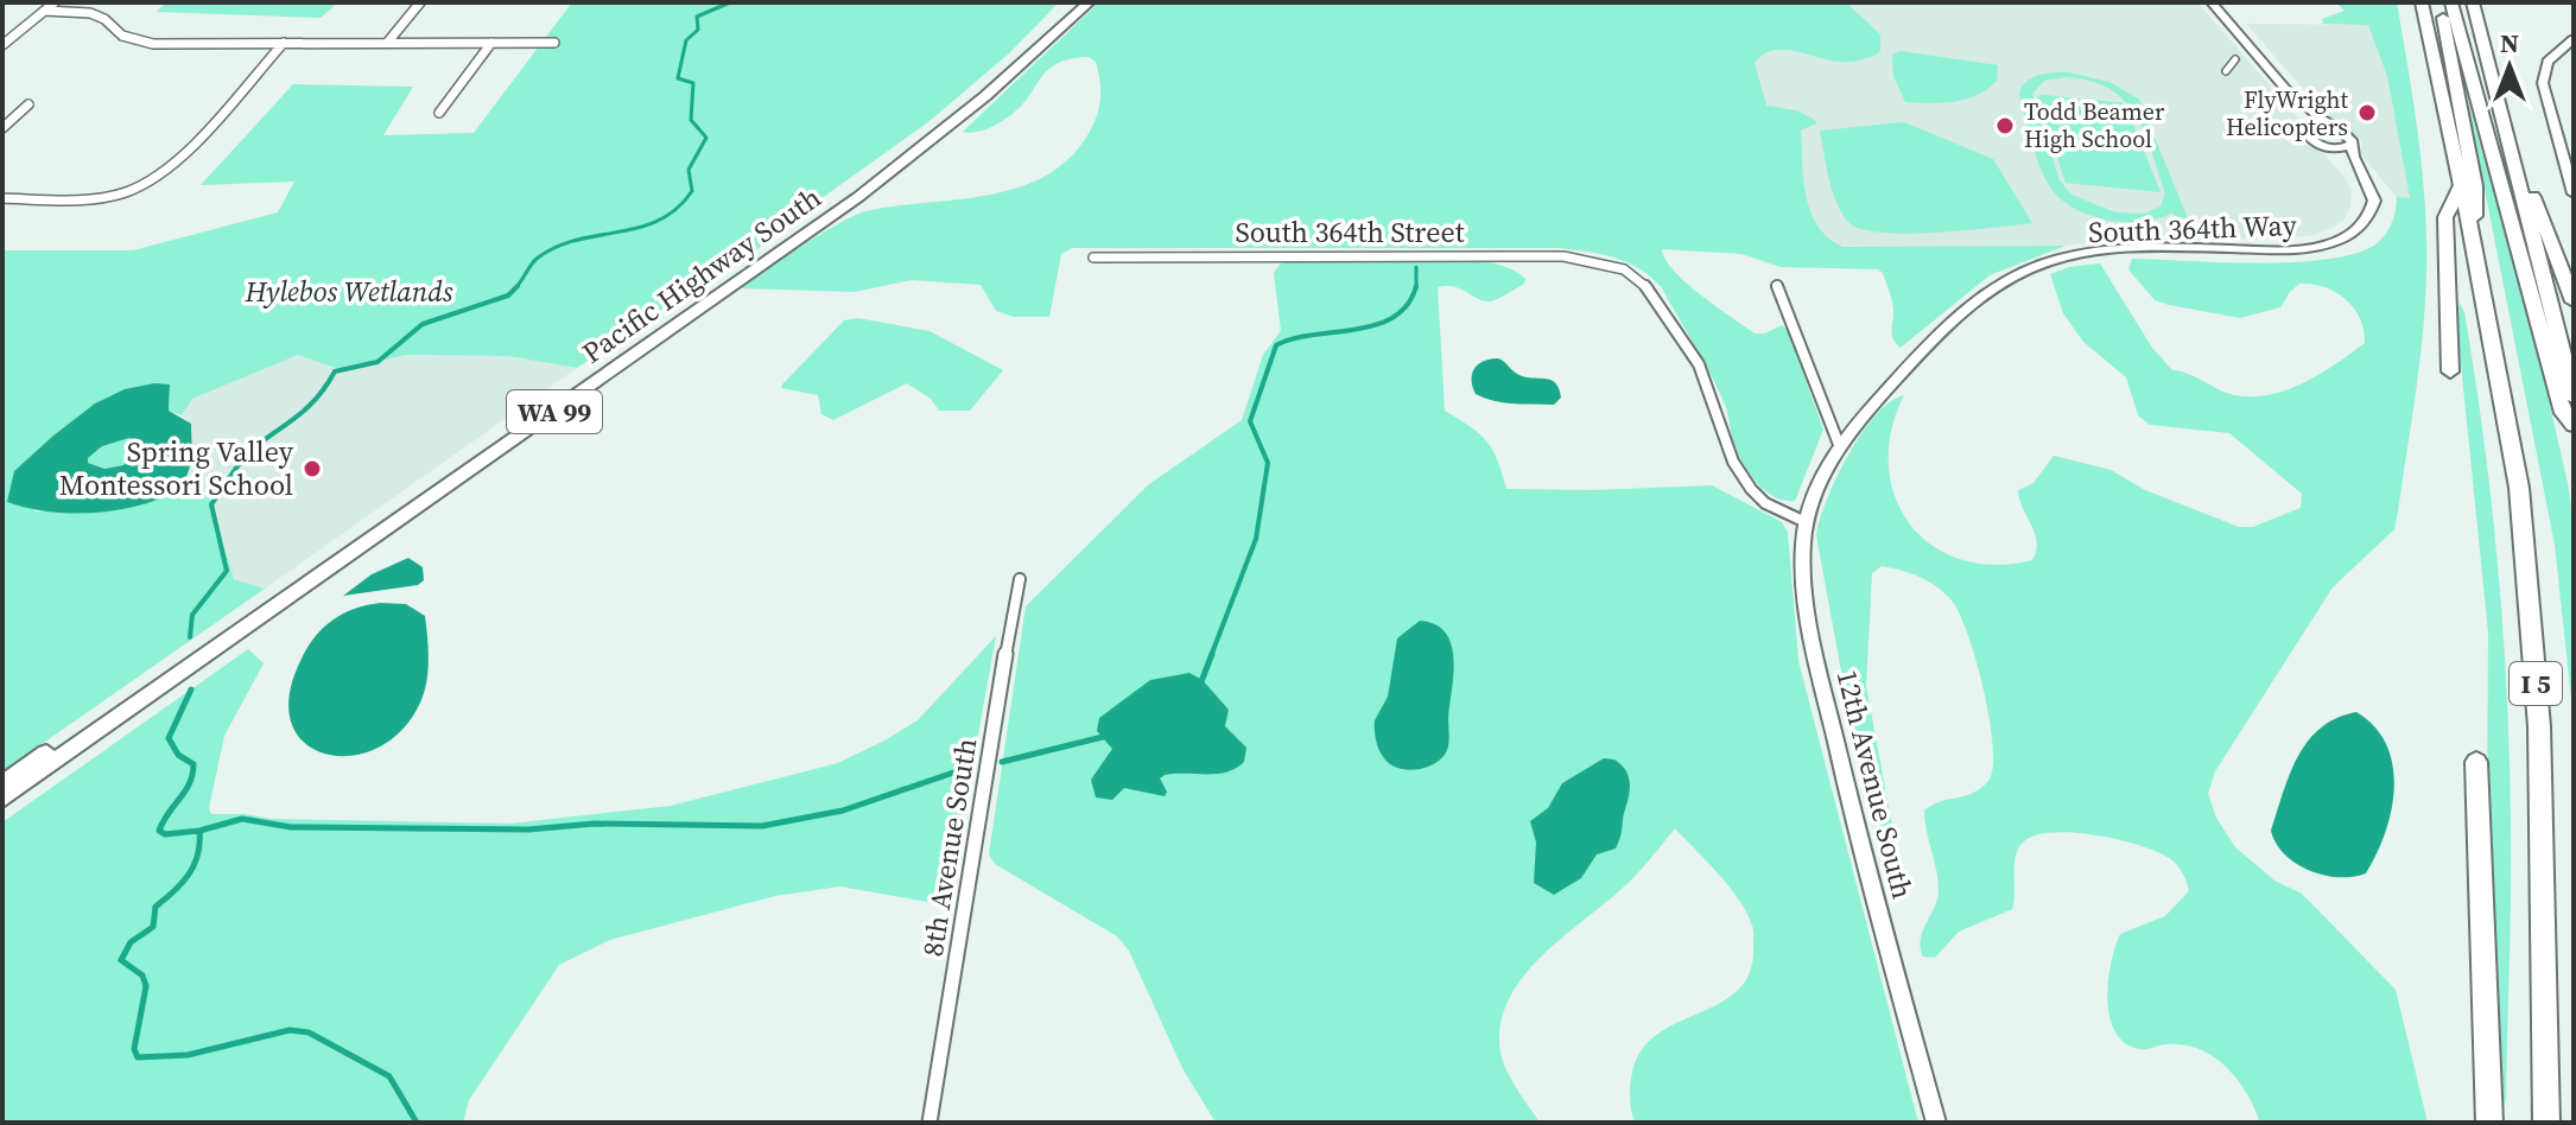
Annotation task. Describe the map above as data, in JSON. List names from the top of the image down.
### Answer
{
  "streets": {
    "highway": ["I 5"],
    "main road": ["Pacific Highway South", "WA 99"],
    "street": [
      "South 364th Way",
      "South 364th Street",
      "12th Avenue South",
      "8th Avenue South"
    ]
  },
  "crossings": [
    ["South 364th Way", "12th Avenue South"],
    ["South 364th Street", "12th Avenue South"]
  ],
  "parks": ["Hylebos Wetlands"],
  "places": ["FlyWright Helicopters", "Todd Beamer High School", "Spring Valley Montessori School"],
  "north": "top"
}
